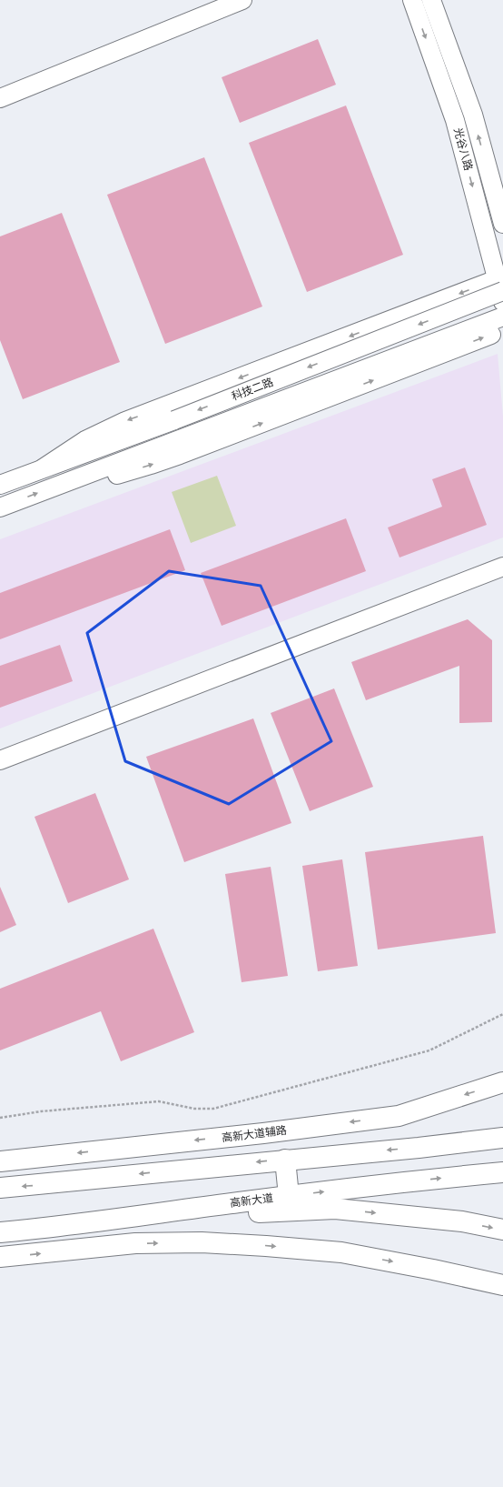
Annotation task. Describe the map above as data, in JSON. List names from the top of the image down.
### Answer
{
  "streets": {
    "main road": ["高新大道辅路", "高新大道"],
    "street": ["光谷八路", "科技二路"]
  },
  "crossings": [
    ["光谷八路", "科技二路"]
  ]
}
